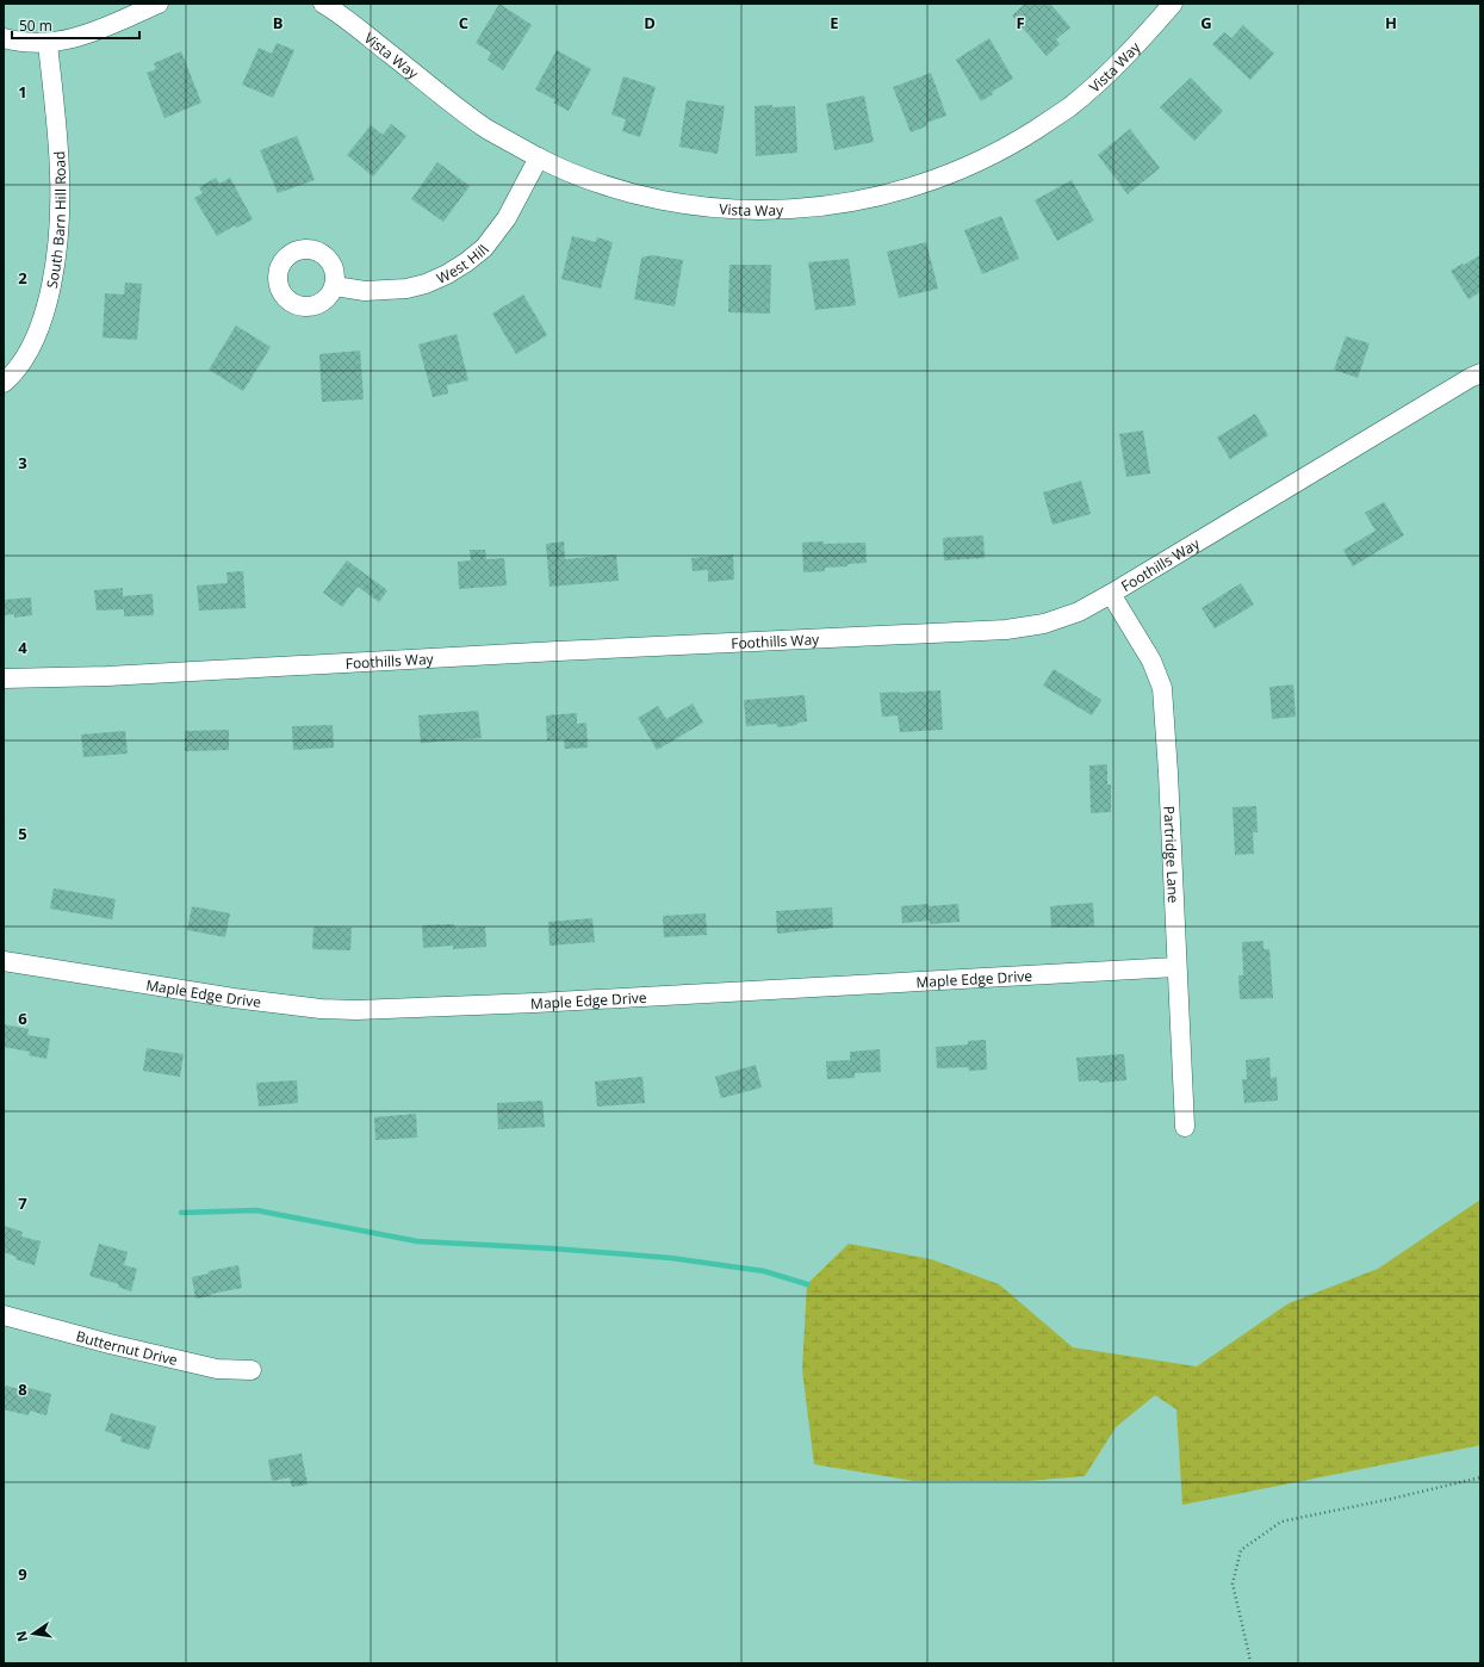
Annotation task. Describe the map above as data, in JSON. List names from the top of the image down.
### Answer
{
  "streets": {
    "street": [
      "Vista Way",
      "South Barn Hill Road",
      "West Hill",
      "Foothills Way",
      "Partridge Lane",
      "Maple Edge Drive",
      "Butternut Drive"
    ]
  },
  "crossings": [
    ["Vista Way", "West Hill"],
    ["Foothills Way", "Partridge Lane"],
    ["Partridge Lane", "Maple Edge Drive"]
  ],
  "scale_bar": "50 m",
  "north": "left",
  "grid": {
    "columns": [
      "B",
      "C",
      "D",
      "E",
      "F",
      "G",
      "H"
    ],
    "rows": [
      "1",
      "2",
      "3",
      "4",
      "5",
      "6",
      "7",
      "8",
      "9"
    ]
  }
}
